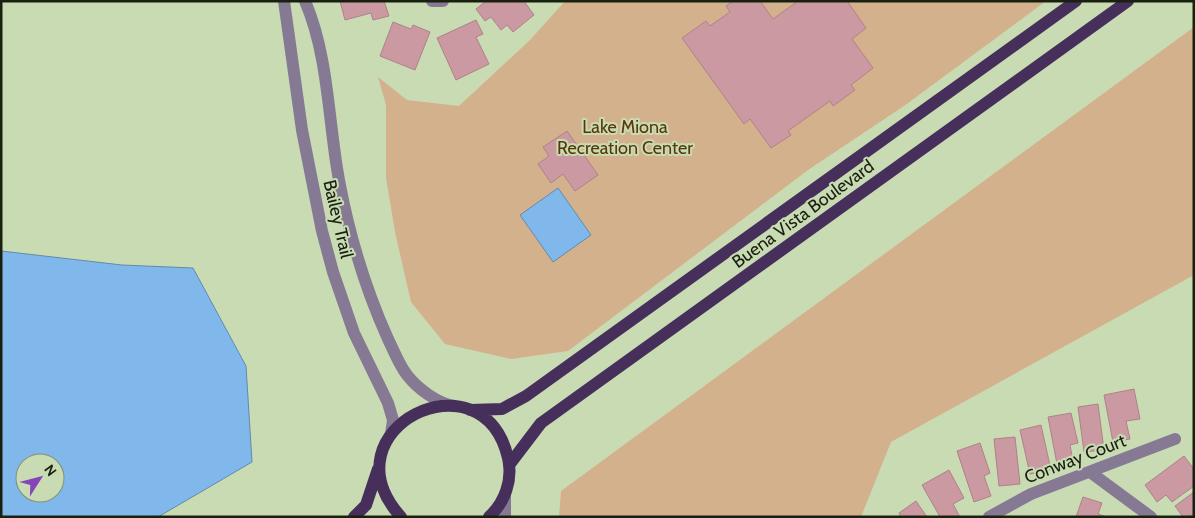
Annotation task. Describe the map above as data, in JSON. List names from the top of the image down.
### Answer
{
  "streets": {
    "main road": ["Buena Vista Boulevard"],
    "street": ["Bailey Trail", "Conway Court"]
  },
  "crossings": [
    ["Buena Vista Boulevard", "Bailey Trail"]
  ],
  "parks": ["Lake Miona Recreation Center"],
  "north": "top right"
}
